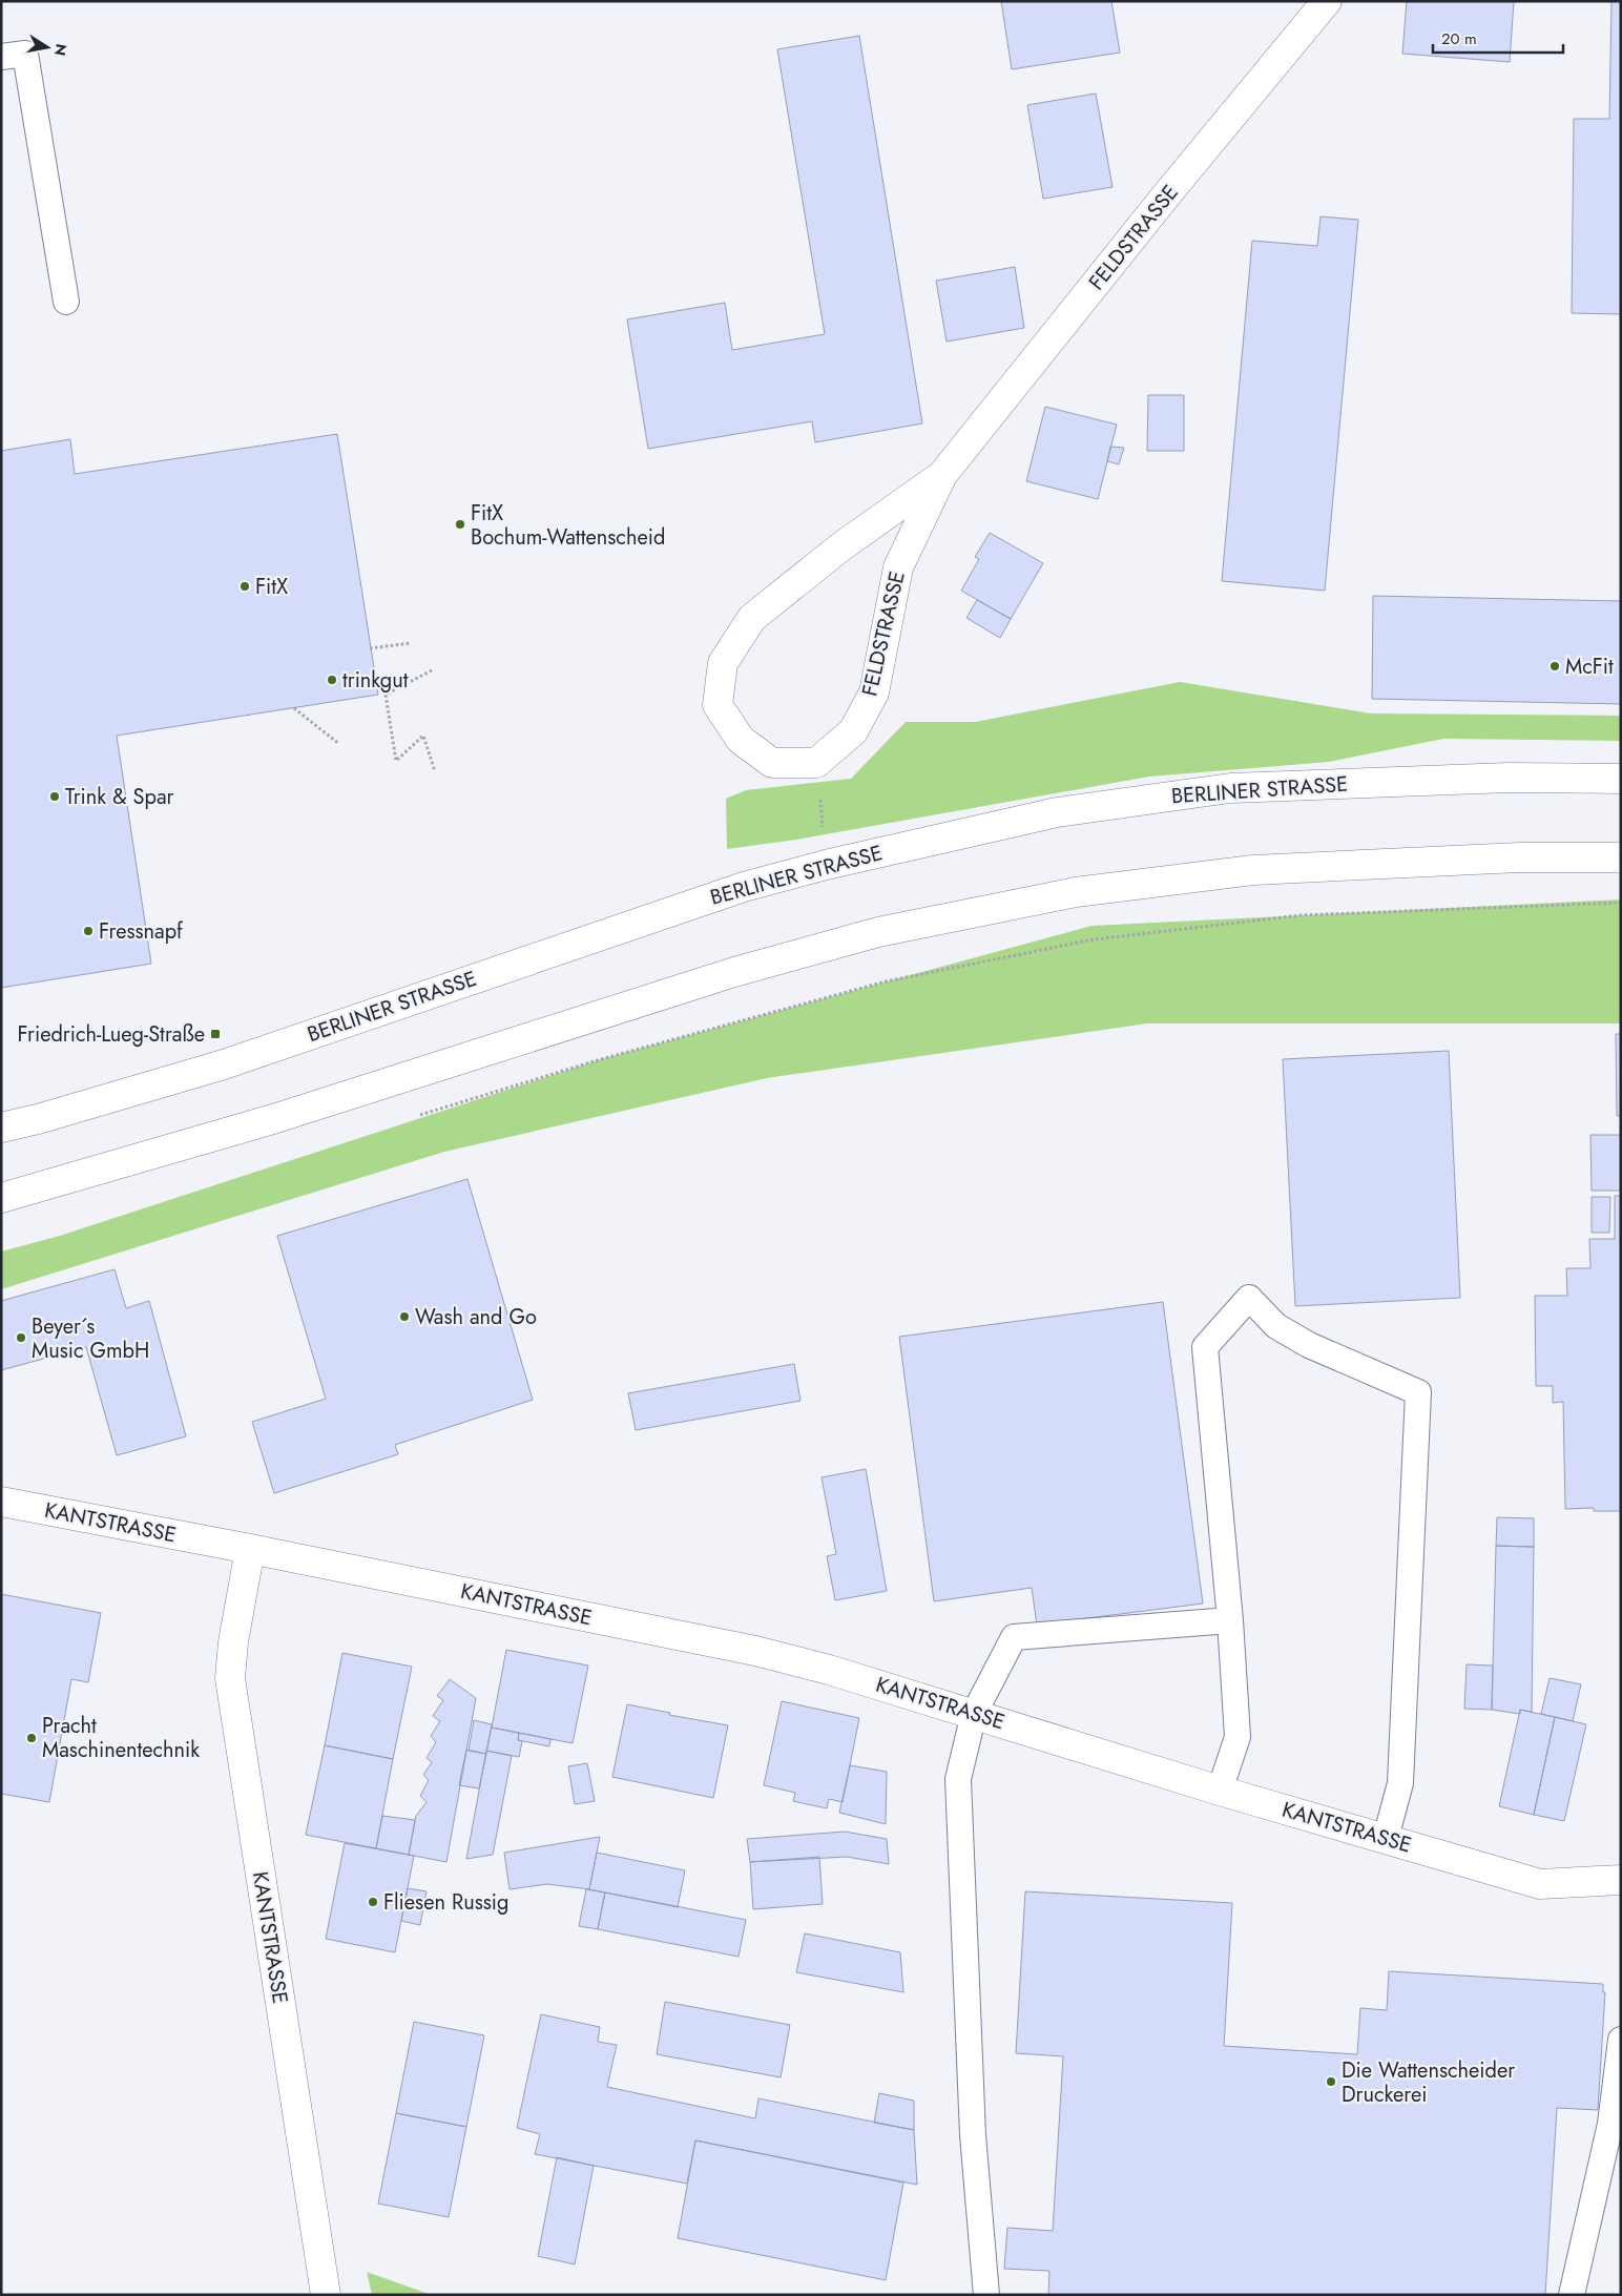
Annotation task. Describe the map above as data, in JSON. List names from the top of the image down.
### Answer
{
  "streets": {
    "street": ["FELDSTRASSE", "BERLINER STRASSE", "KANTSTRASSE"]
  },
  "places": {
    "other": [
      "FitX Bochum-Wattenscheid",
      "FitX",
      "McFit",
      "trinkgut",
      "Trink & Spar",
      "Fressnapf",
      "Wash and Go",
      "Beyer´s Music GmbH",
      "Pracht Maschinentechnik",
      "Fliesen Russig",
      "Die Wattenscheider Druckerei"
    ],
    "transit": ["Friedrich-Lueg-Straße"]
  },
  "scale_bar": "20 m",
  "north": "right"
}
